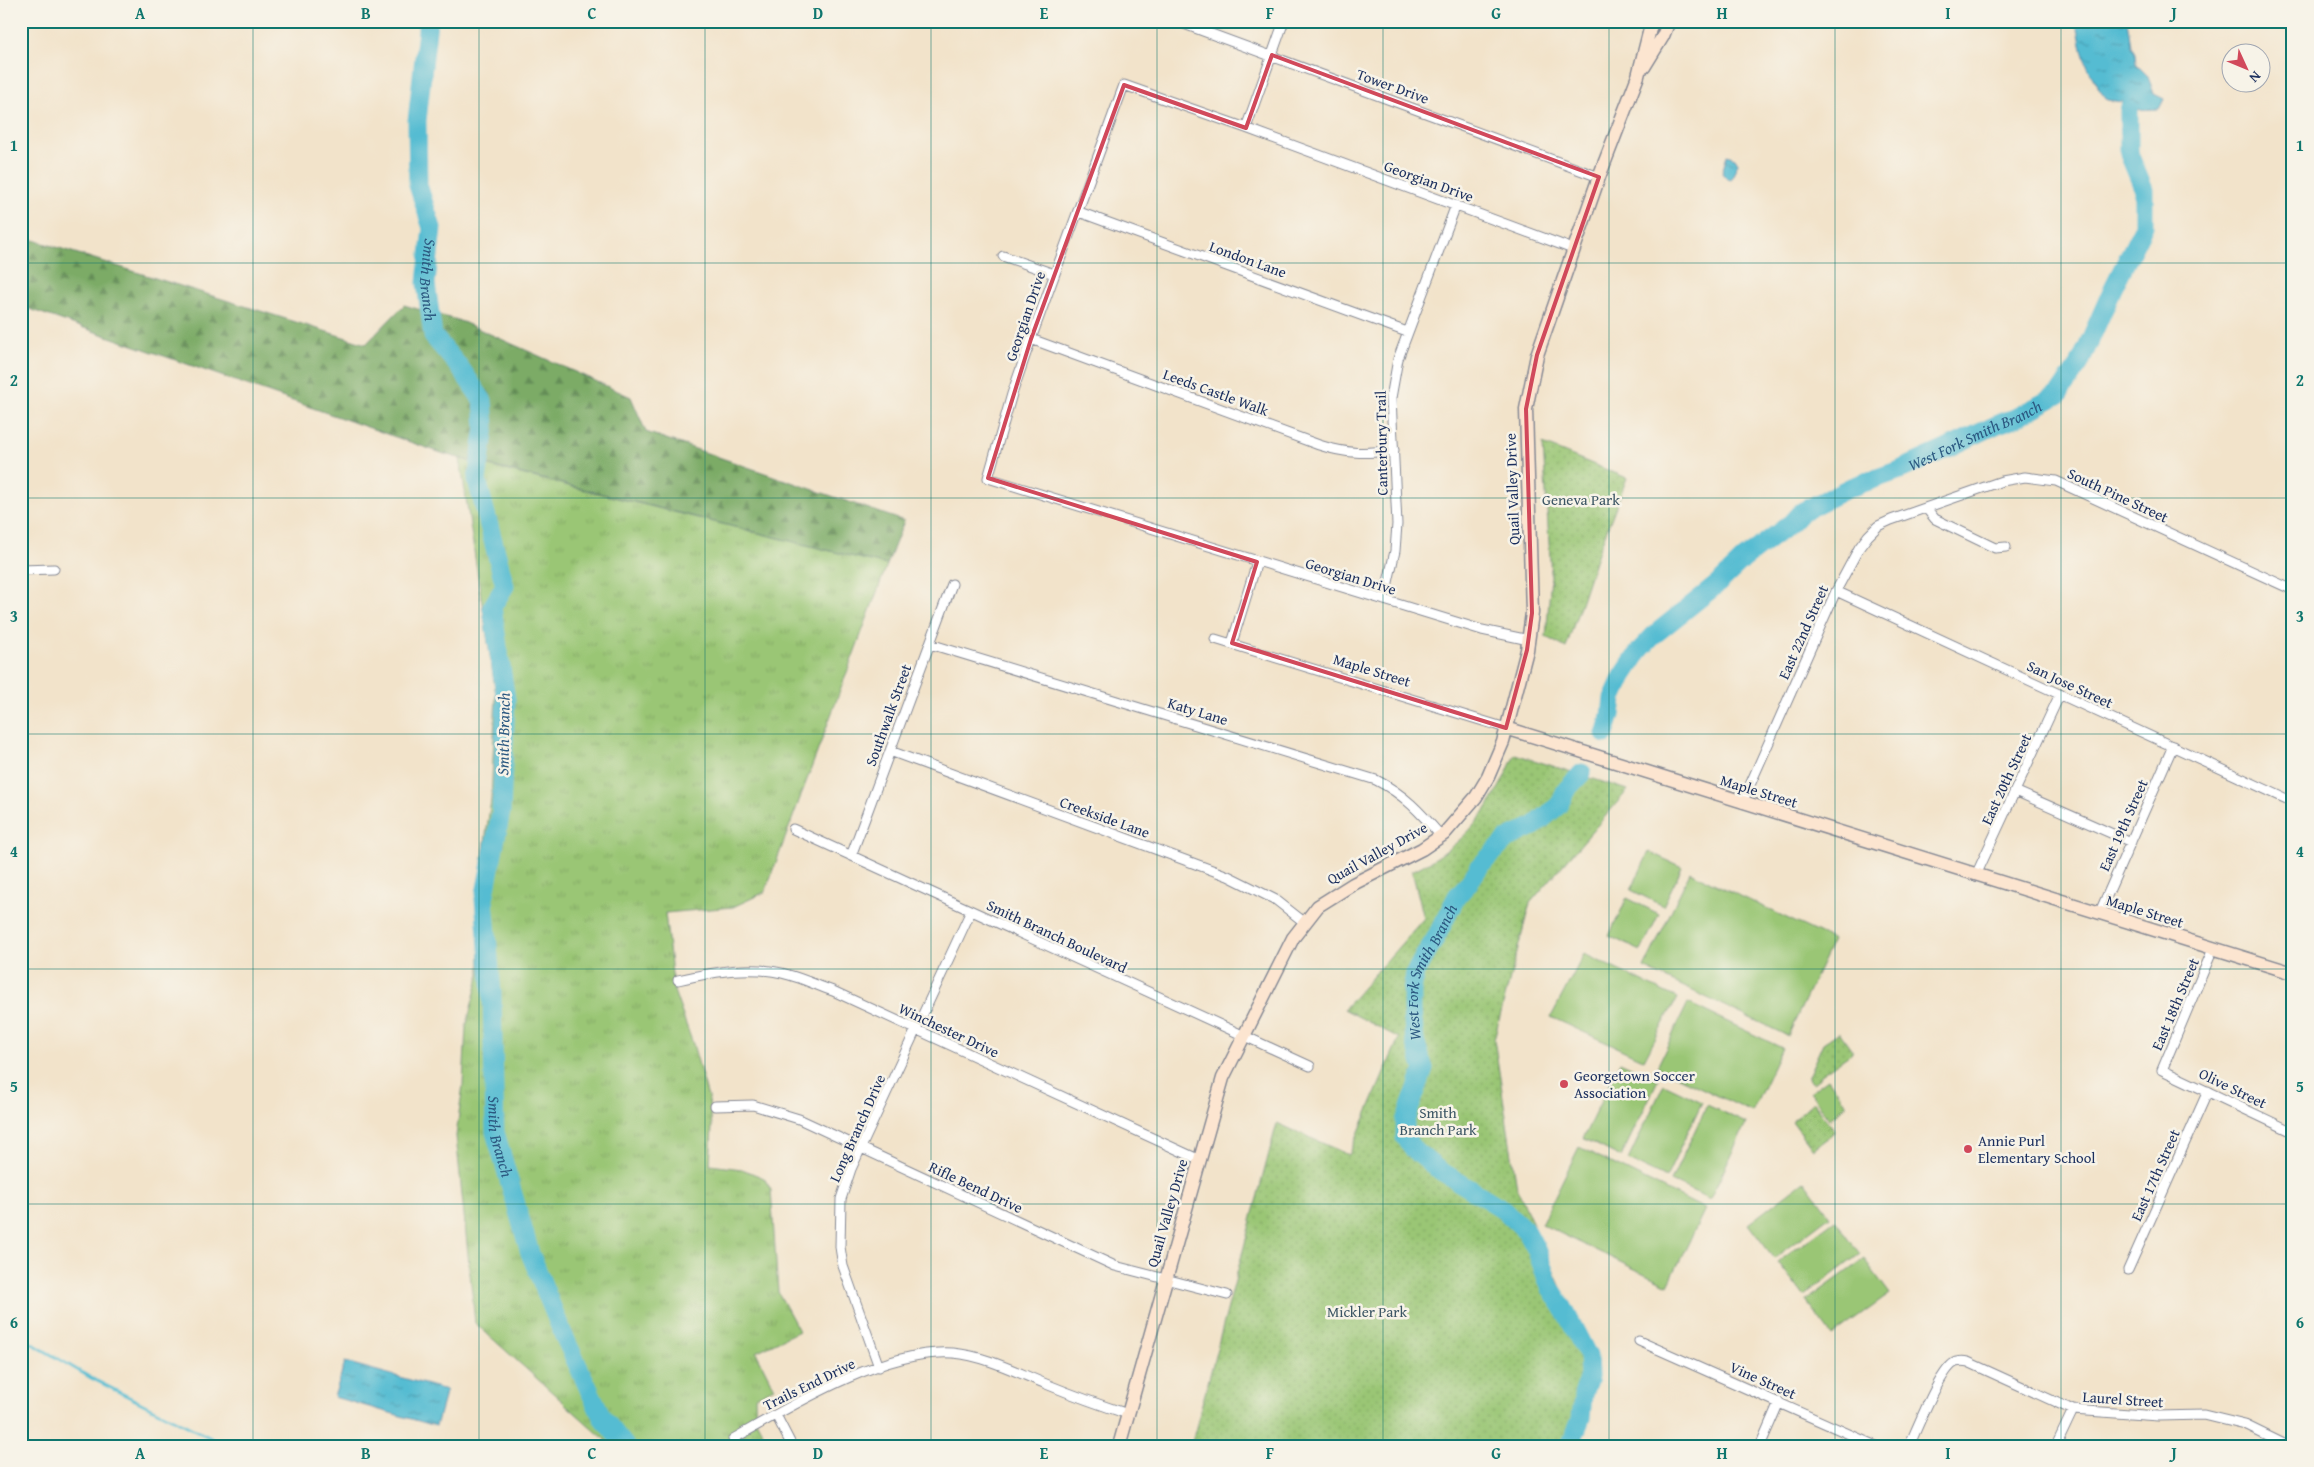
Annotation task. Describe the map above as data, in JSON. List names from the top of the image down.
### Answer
{
  "streets": {
    "street": [
      "Tower Drive",
      "Georgian Drive",
      "London Lane",
      "Leeds Castle Walk",
      "Canterbury Trail",
      "Quail Valley Drive",
      "South Pine Street",
      "East 22nd Street",
      "Maple Street",
      "San Jose Street",
      "Katy Lane",
      "Southwalk Street",
      "East 20th Street",
      "Creekside Lane",
      "East 19th Street",
      "Smith Branch Boulevard",
      "East 18th Street",
      "Winchester Drive",
      "Olive Street",
      "Long Branch Drive",
      "East 17th Street",
      "Rifle Bend Drive",
      "Vine Street",
      "Trails End Drive",
      "Laurel Street"
    ]
  },
  "crossings": [
    ["Tower Drive", "Quail Valley Drive"],
    ["Georgian Drive", "London Lane"],
    ["Georgian Drive", "Leeds Castle Walk"],
    ["Georgian Drive", "Canterbury Trail"],
    ["Georgian Drive", "Quail Valley Drive"],
    ["London Lane", "Canterbury Trail"],
    ["Leeds Castle Walk", "Canterbury Trail"],
    ["Quail Valley Drive", "Maple Street"],
    ["Quail Valley Drive", "Katy Lane"],
    ["Quail Valley Drive", "Creekside Lane"],
    ["Quail Valley Drive", "Smith Branch Boulevard"],
    ["Quail Valley Drive", "Winchester Drive"],
    ["Quail Valley Drive", "Rifle Bend Drive"],
    ["Quail Valley Drive", "Trails End Drive"],
    ["South Pine Street", "East 22nd Street"],
    ["East 22nd Street", "Maple Street"],
    ["East 22nd Street", "San Jose Street"],
    ["Maple Street", "East 20th Street"],
    ["Maple Street", "East 19th Street"],
    ["Maple Street", "East 18th Street"],
    ["San Jose Street", "East 20th Street"],
    ["San Jose Street", "East 19th Street"],
    ["Katy Lane", "Southwalk Street"],
    ["Southwalk Street", "Creekside Lane"],
    ["Southwalk Street", "Smith Branch Boulevard"],
    ["Smith Branch Boulevard", "Long Branch Drive"],
    ["East 18th Street", "Olive Street"],
    ["Winchester Drive", "Long Branch Drive"],
    ["Olive Street", "East 17th Street"],
    ["Long Branch Drive", "Rifle Bend Drive"],
    ["Long Branch Drive", "Trails End Drive"]
  ],
  "water": ["Smith Branch", "West Fork Smith Branch"],
  "parks": ["Geneva Park", "Smith Branch Park", "Mickler Park"],
  "places": ["Georgetown Soccer Association", "Annie Purl Elementary School"],
  "north": "bottom right",
  "grid": {
    "columns": [
      "A",
      "B",
      "C",
      "D",
      "E",
      "F",
      "G",
      "H",
      "I",
      "J"
    ],
    "rows": [
      "1",
      "2",
      "3",
      "4",
      "5",
      "6"
    ]
  }
}
